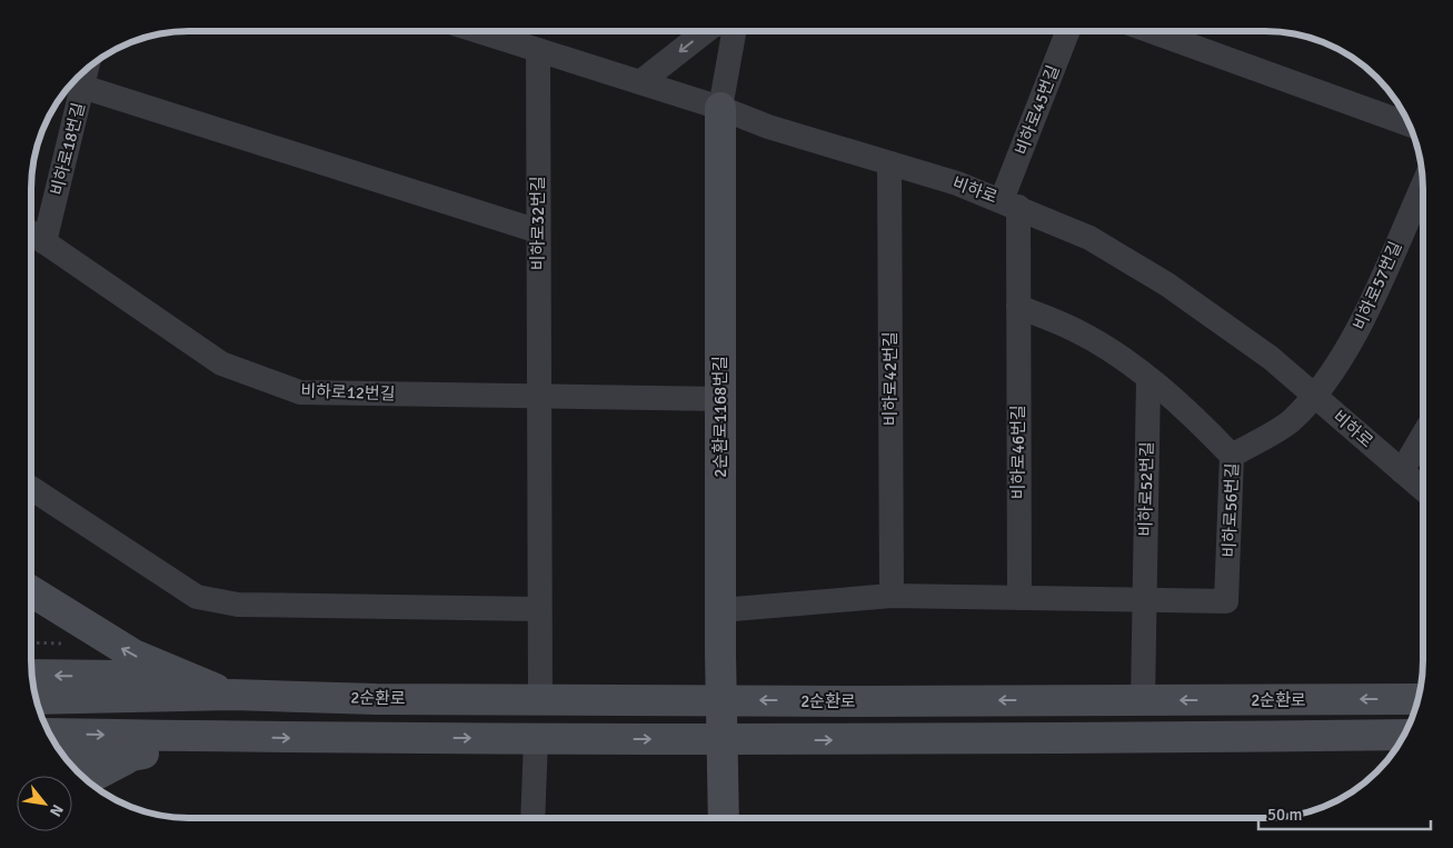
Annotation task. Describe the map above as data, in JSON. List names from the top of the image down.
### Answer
{
  "streets": {
    "main road": ["2순환로1168번길", "2순환로"],
    "street": [
      "비하로45번길",
      "비하로18번길",
      "비하로",
      "비하로32번길",
      "비하로57번길",
      "비하로42번길",
      "비하로12번길",
      "비하로46번길",
      "비하로52번길",
      "비하로56번길"
    ]
  },
  "crossings": [
    ["비하로45번길", "비하로"],
    ["비하로45번길", "비하로46번길"],
    ["비하로18번길", "비하로12번길"],
    ["비하로", "비하로32번길"],
    ["비하로", "비하로57번길"],
    ["비하로", "비하로42번길"],
    ["비하로", "2순환로1168번길"],
    ["비하로", "비하로46번길"],
    ["비하로", "비하로56번길"],
    ["비하로32번길", "비하로12번길"],
    ["비하로32번길", "2순환로"],
    ["비하로57번길", "비하로56번길"],
    ["비하로12번길", "2순환로1168번길"],
    ["2순환로1168번길", "2순환로"],
    ["비하로52번길", "비하로56번길"],
    ["비하로52번길", "2순환로"]
  ],
  "scale_bar": "50 m",
  "north": "bottom right"
}
